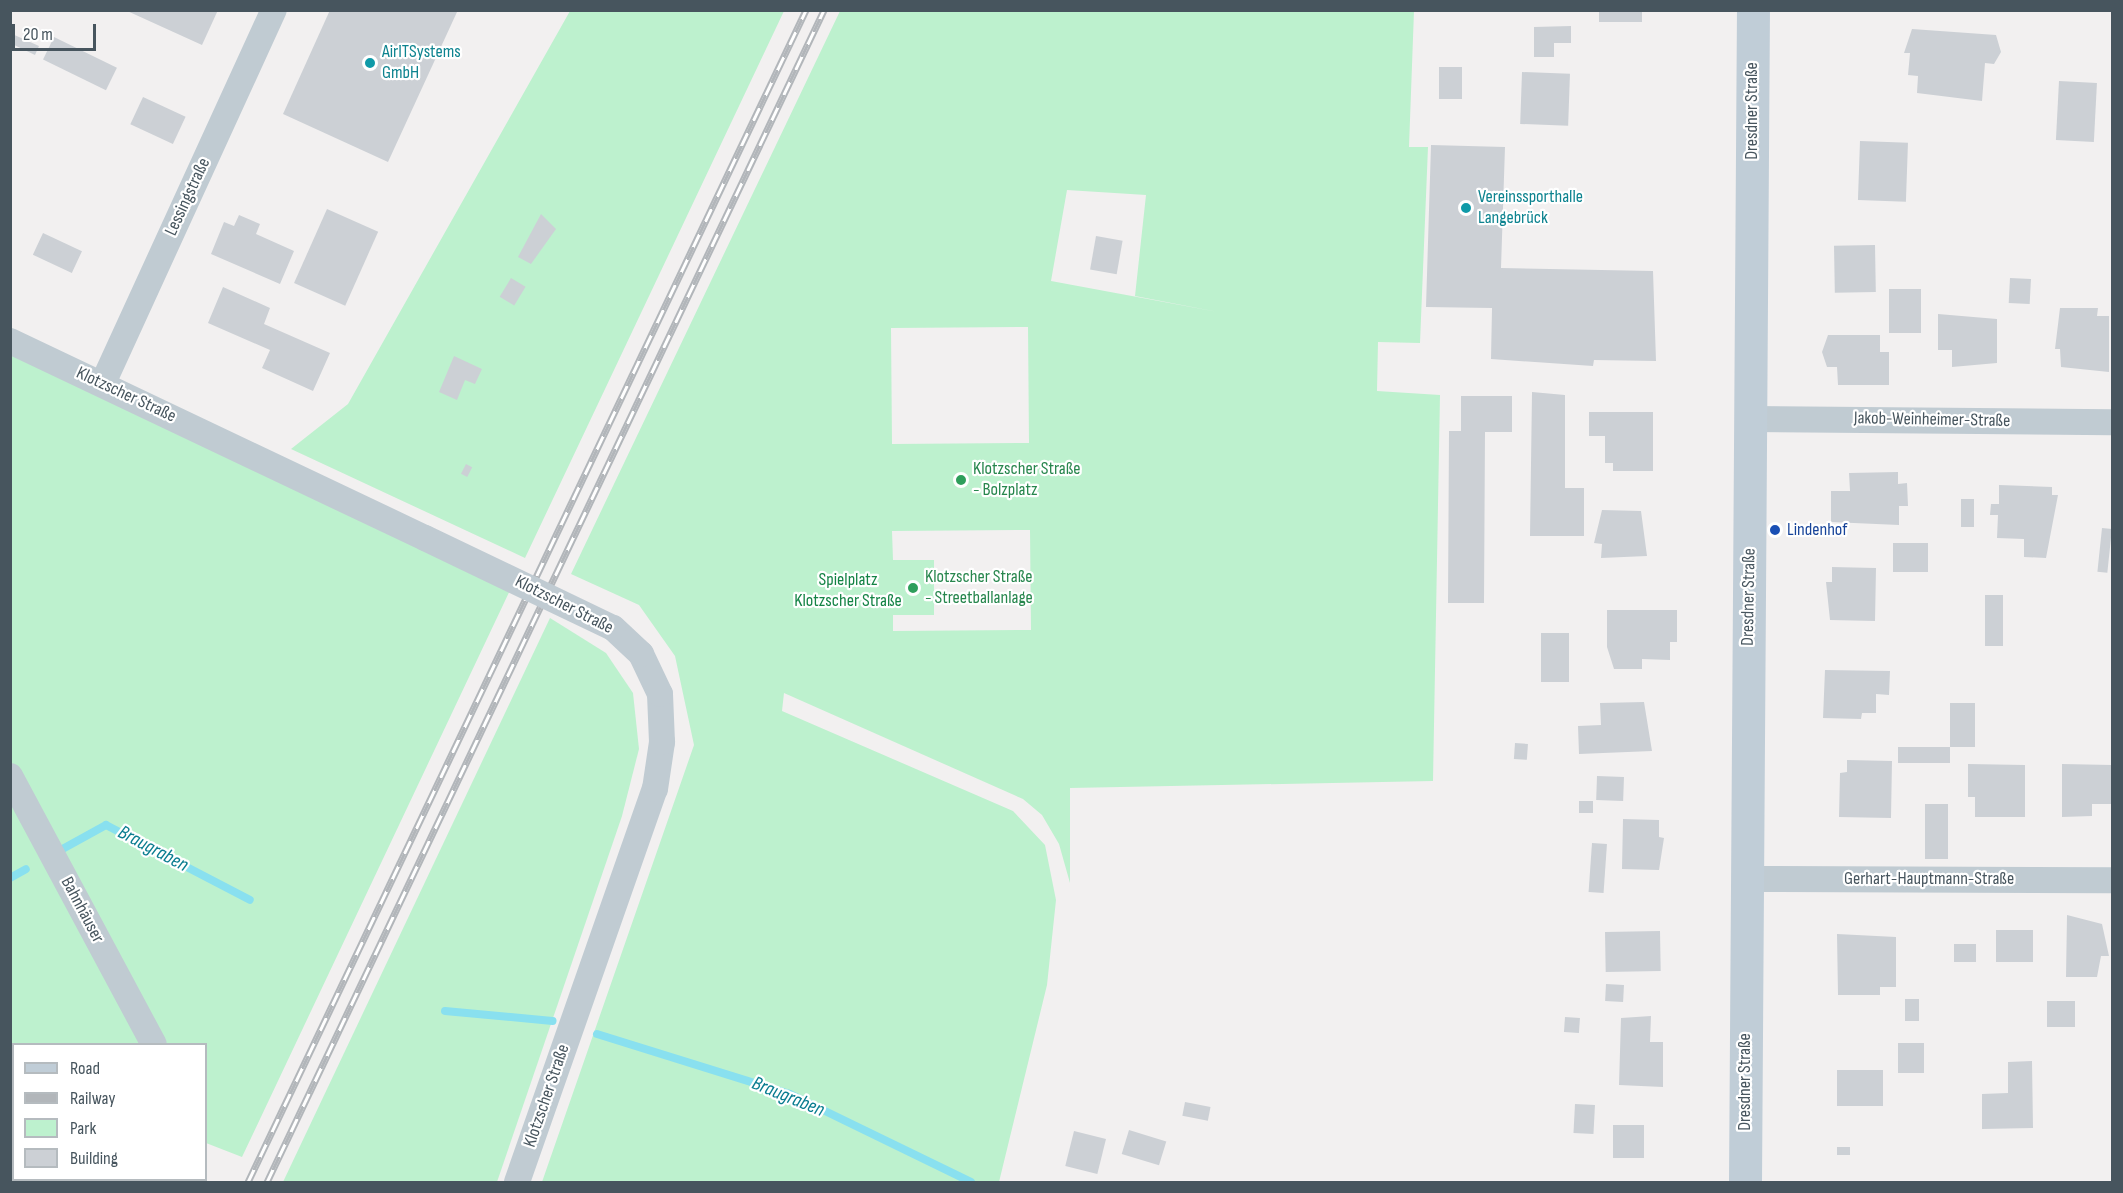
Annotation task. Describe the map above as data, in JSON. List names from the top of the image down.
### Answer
{
  "streets": {
    "main road": ["Dresdner Straße"],
    "street": [
      "Lessingstraße",
      "Klotzscher Straße",
      "Jakob-Weinheimer-Straße",
      "Gerhart-Hauptmann-Straße",
      "Bahnhäuser"
    ]
  },
  "crossings": [
    ["Dresdner Straße", "Jakob-Weinheimer-Straße"],
    ["Dresdner Straße", "Gerhart-Hauptmann-Straße"],
    ["Lessingstraße", "Klotzscher Straße"]
  ],
  "water": ["Braugraben"],
  "parks": ["Spielplatz Klotzscher Straße"],
  "places": [
    "AirITSystems GmbH",
    "Vereinssporthalle Langebrück",
    "Klotzscher Straße - Bolzplatz",
    "Lindenhof",
    "Klotzscher Straße - Streetballanlage"
  ],
  "legend": [
    "Road",
    "Railway",
    "Park",
    "Building"
  ],
  "scale_bar": "20 m"
}
